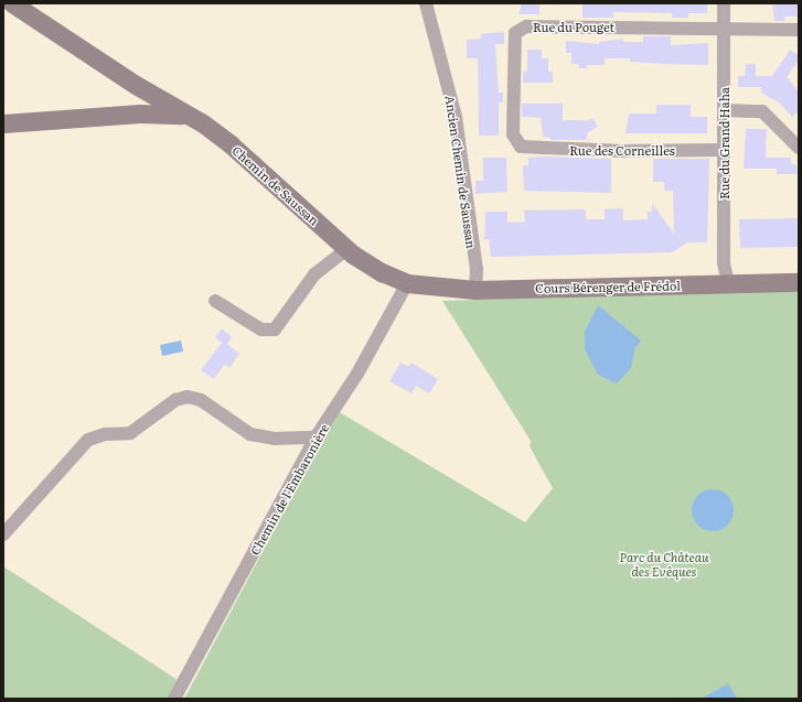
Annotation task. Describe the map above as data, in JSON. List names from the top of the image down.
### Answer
{
  "streets": {
    "street": [
      "Rue du Pouget",
      "Rue du Grand Haha",
      "Rue des Corneilles",
      "Ancien Chemin de Saussan",
      "Chemin de Saussan",
      "Cours Bérenger de Frédol",
      "Chemin de l'Embaronière"
    ]
  },
  "crossings": [
    ["Rue du Pouget", "Rue du Grand Haha"],
    ["Rue du Pouget", "Rue des Corneilles"],
    ["Rue du Grand Haha", "Rue des Corneilles"],
    ["Rue du Grand Haha", "Cours Bérenger de Frédol"],
    ["Ancien Chemin de Saussan", "Cours Bérenger de Frédol"],
    ["Chemin de Saussan", "Cours Bérenger de Frédol"],
    ["Chemin de Saussan", "Chemin de l'Embaronière"],
    ["Cours Bérenger de Frédol", "Chemin de l'Embaronière"]
  ],
  "parks": ["Parc du Château des Evêques"]
}
